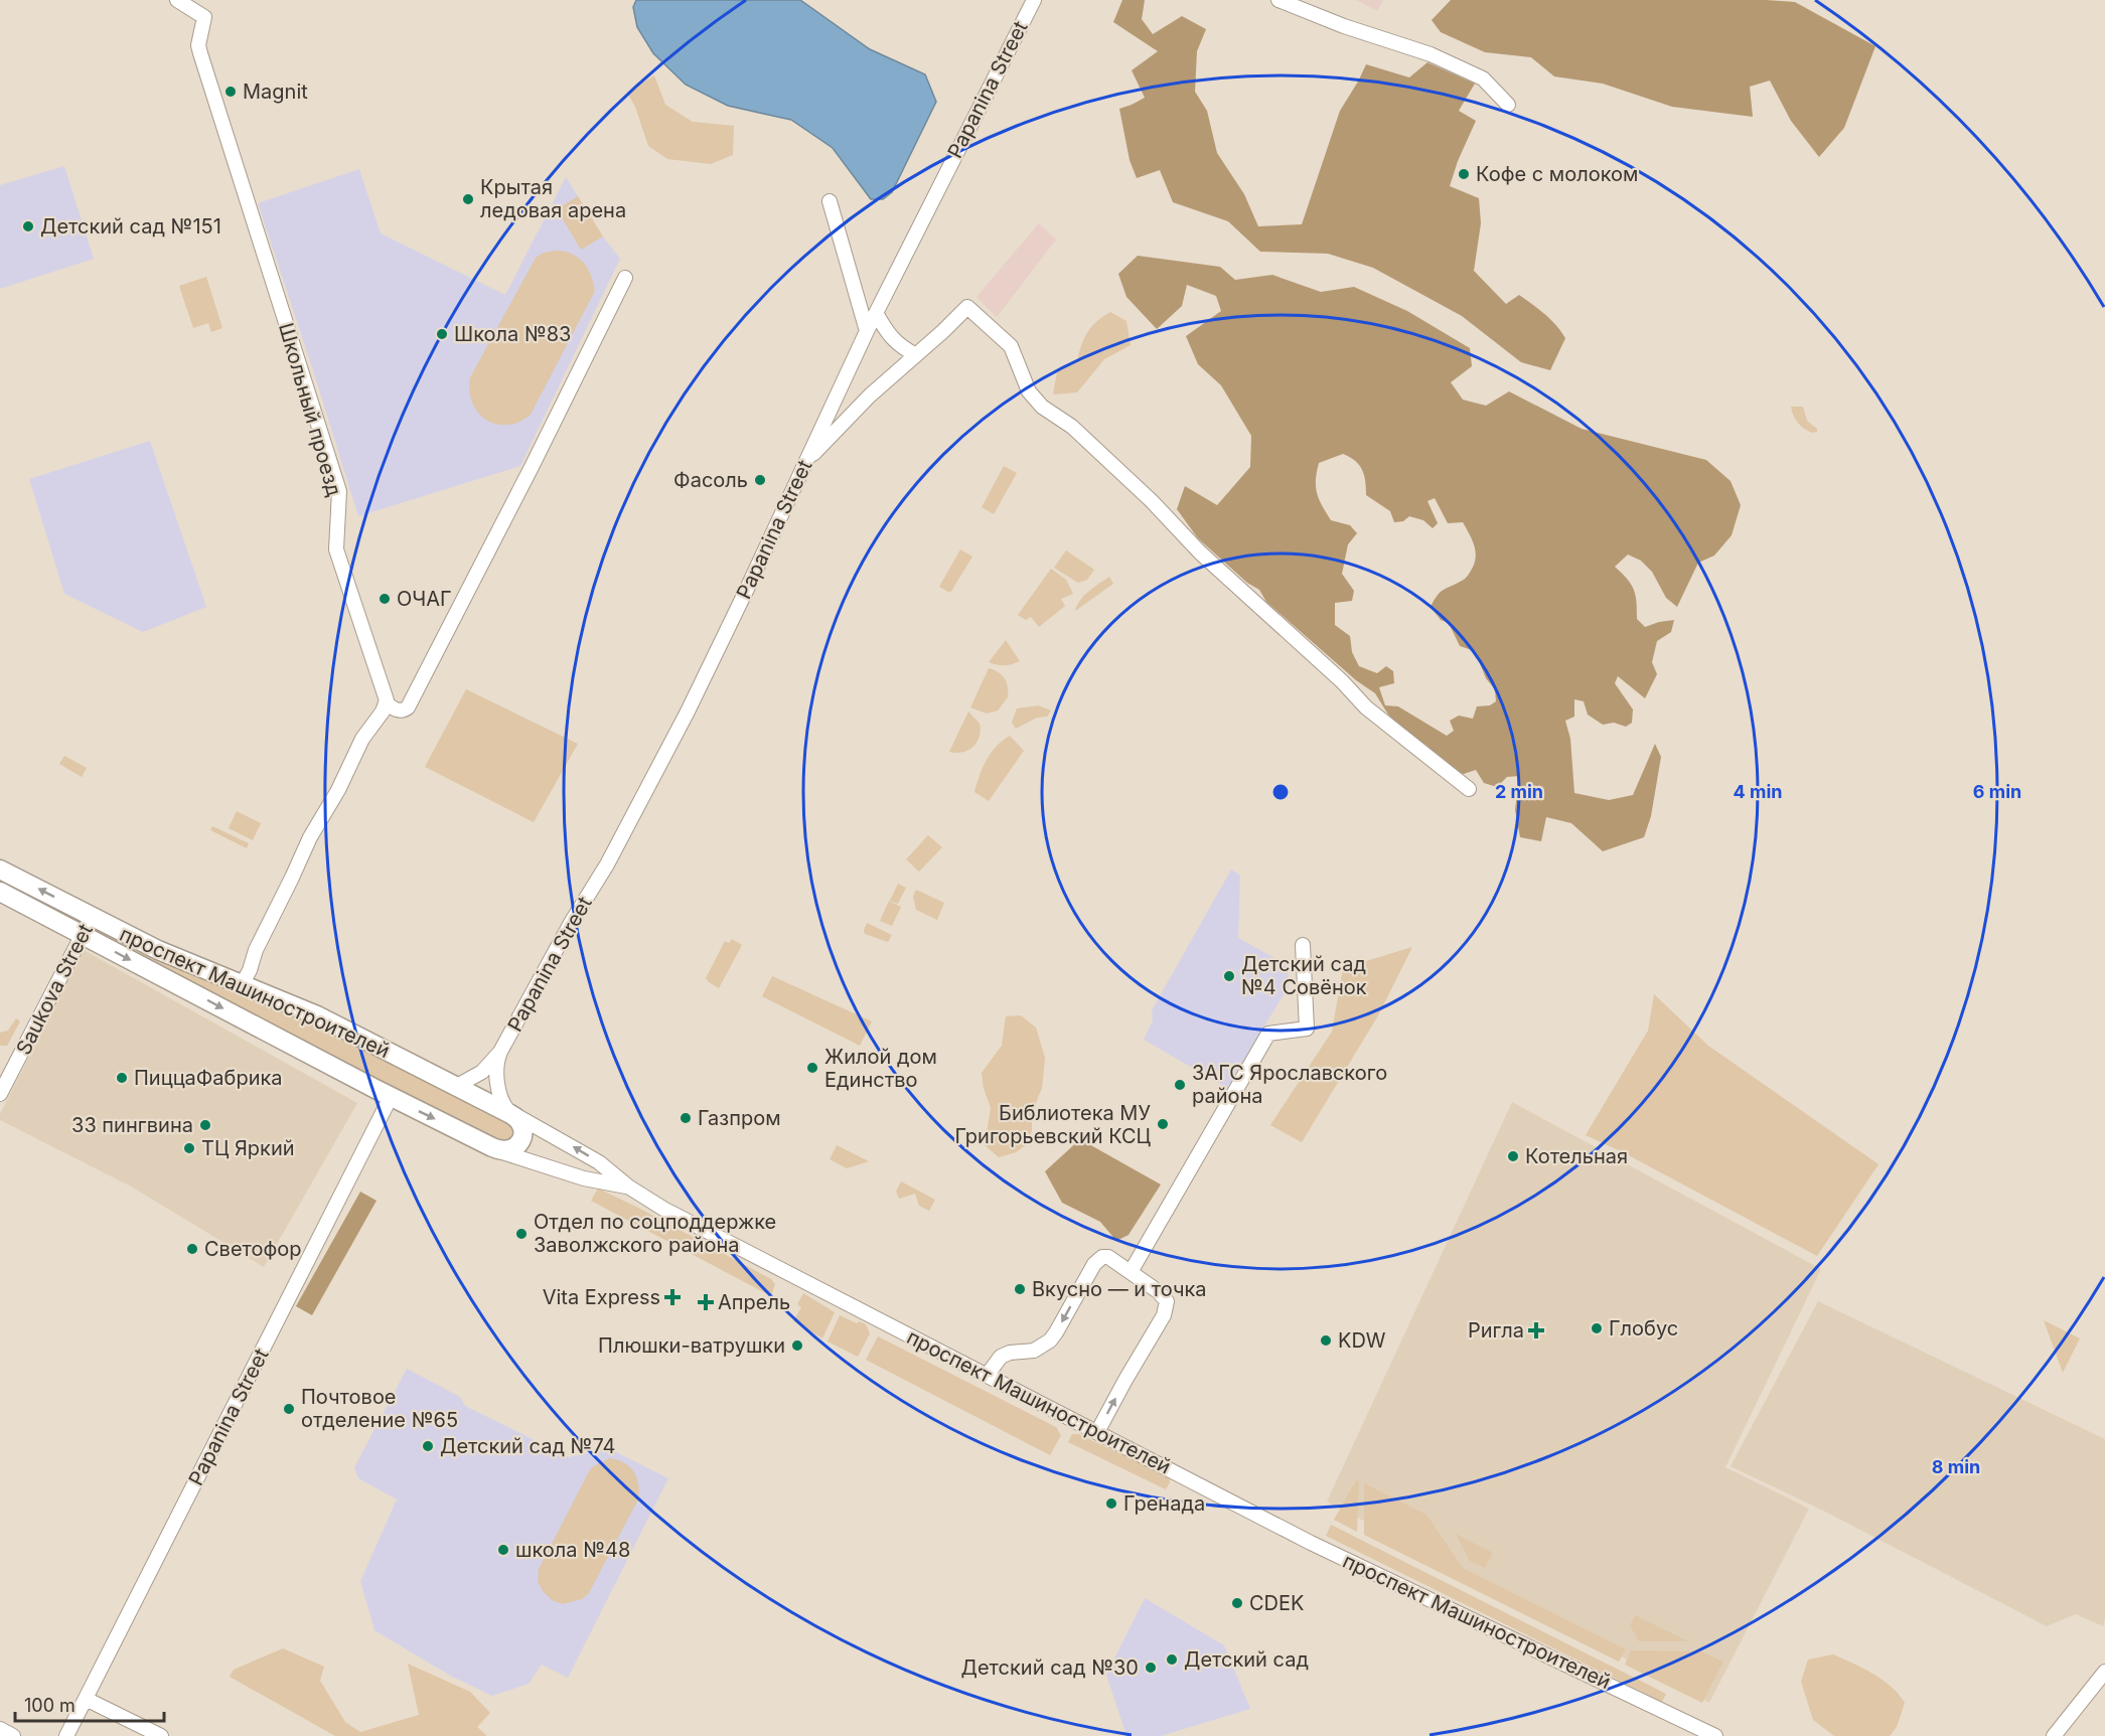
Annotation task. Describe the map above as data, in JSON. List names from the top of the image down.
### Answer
{
  "streets": {
    "main road": ["проспект Машиностроителей"],
    "street": ["Papanina Street", "Школьный проезд", "Saukova Street"]
  },
  "crossings": [
    ["Papanina Street", "проспект Машиностроителей"],
    ["Saukova Street", "проспект Машиностроителей"]
  ],
  "places": {
    "other": [
      "Magnit",
      "Кофе с молоком",
      "Крытая ледовая арена",
      "Детский сад №151",
      "Школа №83",
      "Фасоль",
      "ОЧАГ",
      "Детский сад №4 Совёнок",
      "Жилой дом Единство",
      "ПиццаФабрика",
      "ЗАГС Ярославского района",
      "Газпром",
      "Библиотека МУ Григорьевский КСЦ",
      "33 пингвина",
      "ТЦ Яркий",
      "Котельная",
      "Отдел по соцподдержке Заволжского района",
      "Светофор",
      "Вкусно — и точка",
      "Глобус",
      "KDW",
      "Плюшки-ватрушки",
      "Почтовое отделение №65",
      "Детский сад №74",
      "Гренада",
      "школа №48",
      "CDEK",
      "Детский сад",
      "Детский сад №30"
    ],
    "health": ["Vita Express", "Апрель", "Ригла"]
  },
  "scale_bar": "100 m",
  "rings": [
    "2 min",
    "4 min",
    "6 min",
    "8 min"
  ]
}
